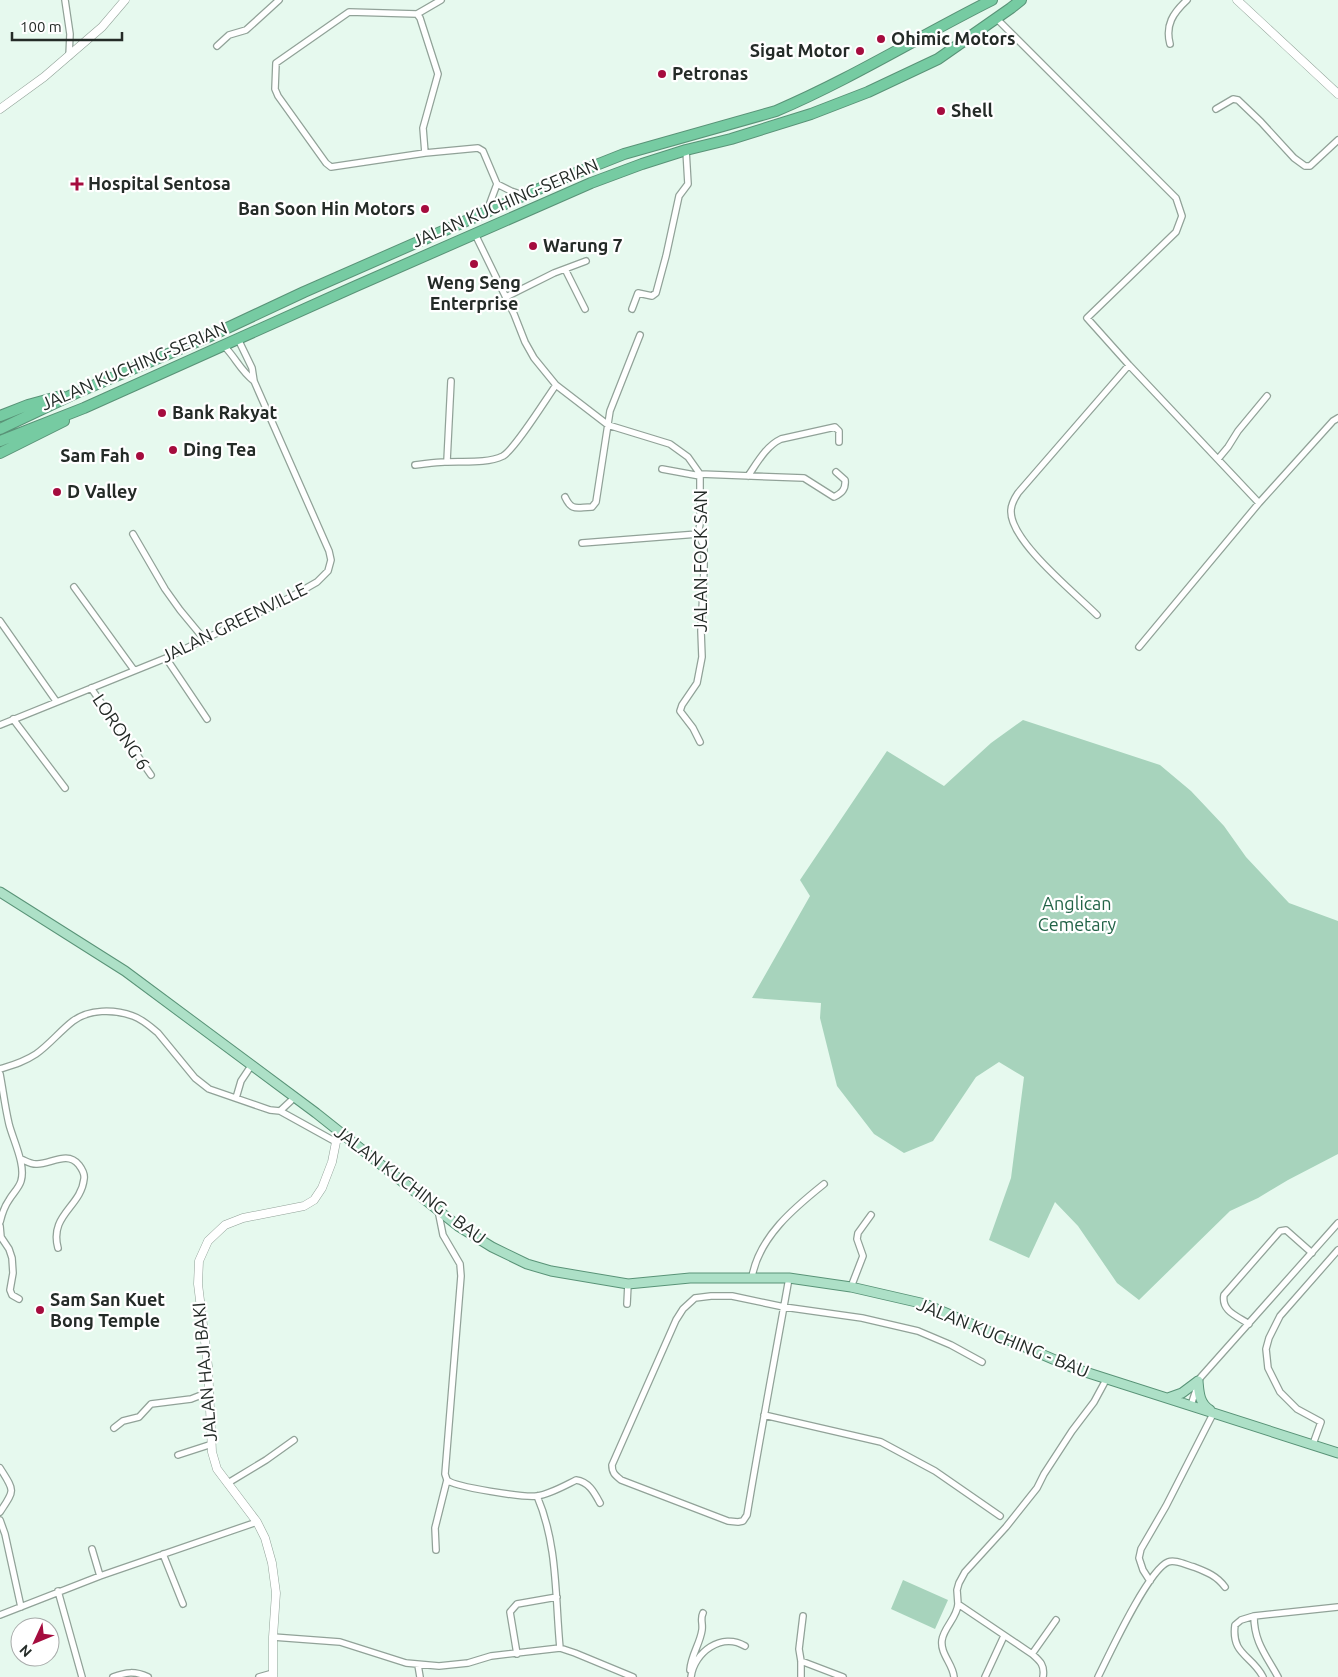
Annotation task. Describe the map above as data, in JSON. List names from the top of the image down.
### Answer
{
  "streets": {
    "highway": ["JALAN KUCHING-SERIAN"],
    "main road": ["JALAN KUCHING - BAU"],
    "street": [
      "JALAN FOCK SAN",
      "JALAN GREENVILLE",
      "LORONG 6",
      "JALAN HAJI BAKI"
    ]
  },
  "crossings": [
    ["JALAN KUCHING-SERIAN", "JALAN FOCK SAN"],
    ["JALAN KUCHING-SERIAN", "JALAN GREENVILLE"],
    ["JALAN GREENVILLE", "LORONG 6"],
    ["JALAN KUCHING - BAU", "JALAN HAJI BAKI"]
  ],
  "parks": ["Anglican Cemetary"],
  "places": {
    "other": [
      "Ohimic Motors",
      "Sigat Motor",
      "Petronas",
      "Shell",
      "Ban Soon Hin Motors",
      "Warung 7",
      "Weng Seng Enterprise",
      "Bank Rakyat",
      "Ding Tea",
      "Sam Fah",
      "D Valley",
      "Sam San Kuet Bong Temple"
    ],
    "health": ["Hospital Sentosa"]
  },
  "scale_bar": "100 m",
  "north": "bottom left"
}
